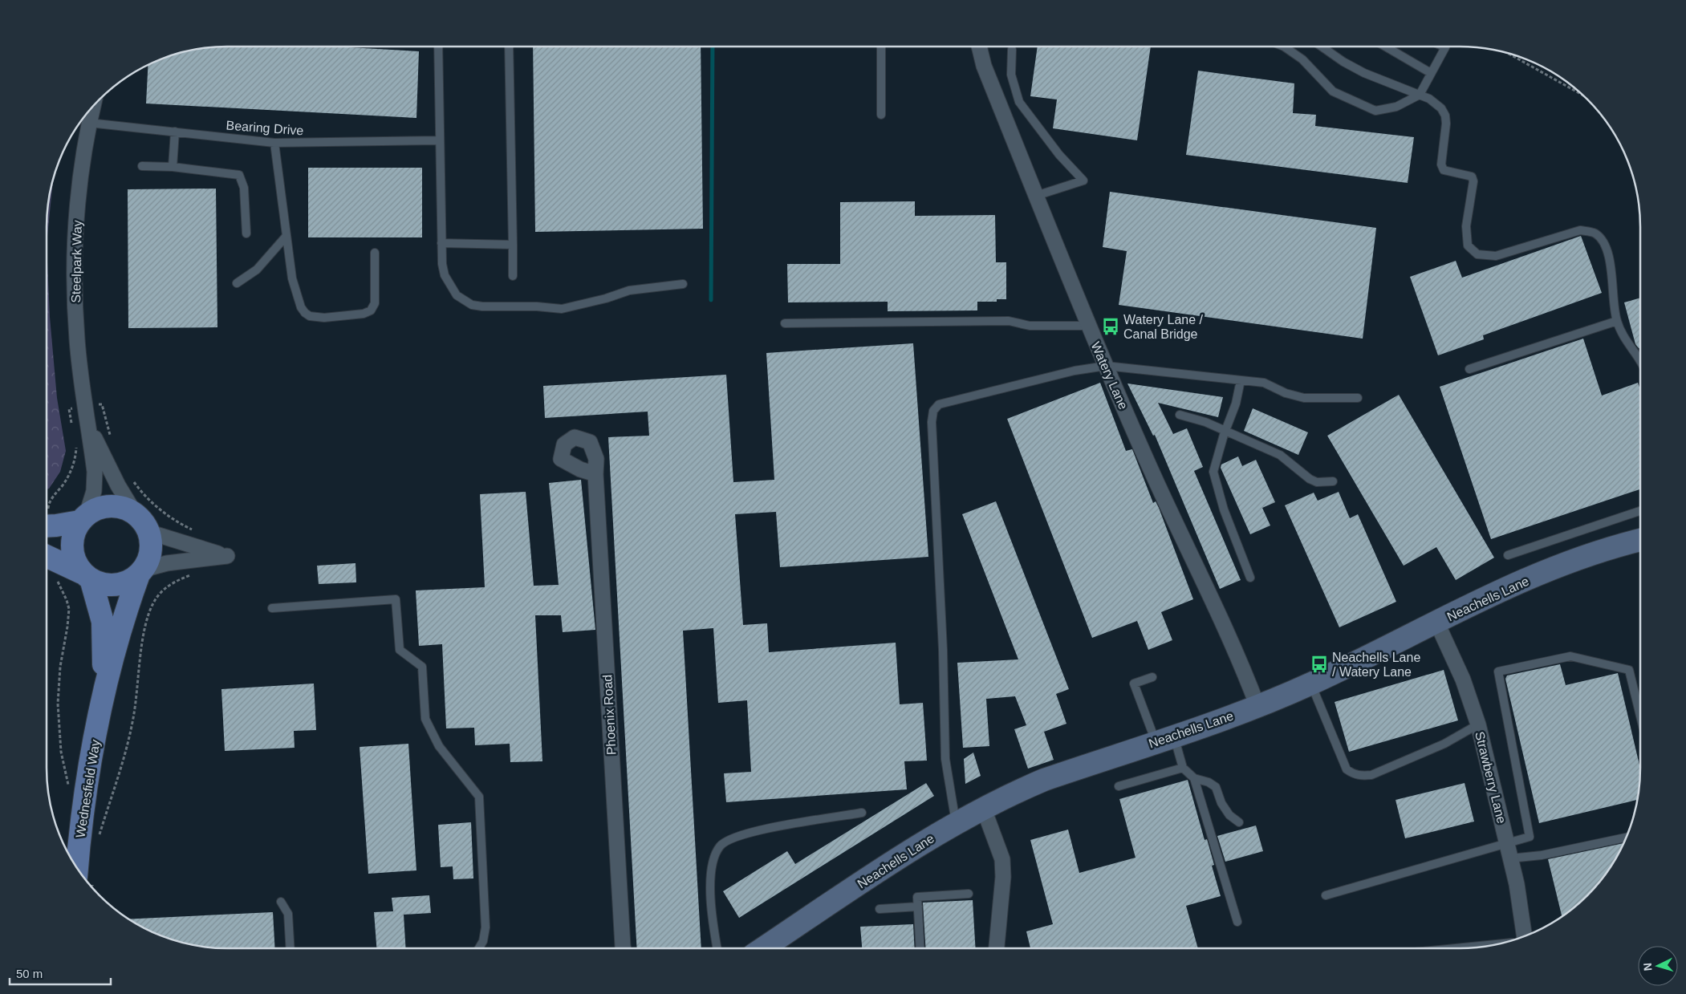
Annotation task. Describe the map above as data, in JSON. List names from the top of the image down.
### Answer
{
  "streets": {
    "main road": ["Wednesfield Way"],
    "street": [
      "Steelpark Way",
      "Watery Lane",
      "Neachells Lane",
      "Phoenix Road",
      "Strawberry Lane"
    ],
    "lane": ["Bearing Drive"]
  },
  "crossings": [
    ["Bearing Drive", "Steelpark Way"],
    ["Steelpark Way", "Wednesfield Way"],
    ["Watery Lane", "Neachells Lane"],
    ["Neachells Lane", "Strawberry Lane"]
  ],
  "places": {
    "bus stop": ["Watery Lane / Canal Bridge", "Neachells Lane / Watery Lane"]
  },
  "scale_bar": "50 m",
  "north": "left"
}
